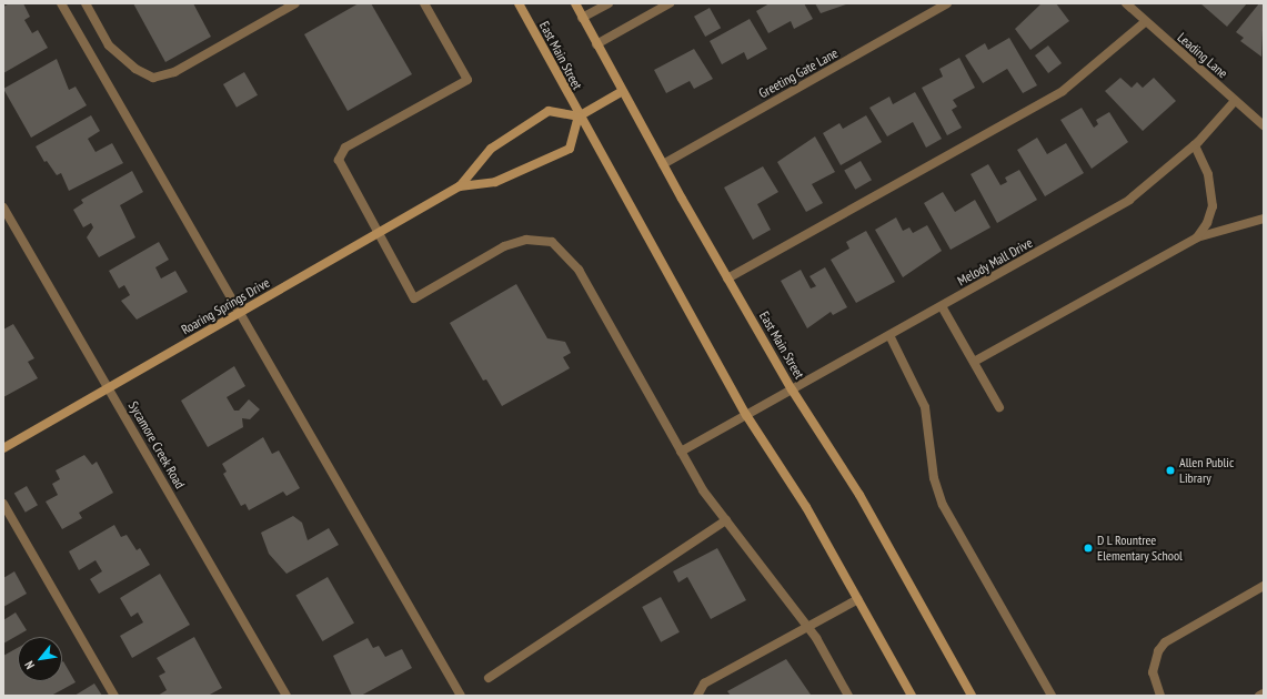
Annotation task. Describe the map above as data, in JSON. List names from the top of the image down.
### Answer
{
  "streets": {
    "main road": ["East Main Street", "Roaring Springs Drive"],
    "street": [
      "Leading Lane",
      "Greeting Gate Lane",
      "Melody Mall Drive",
      "Sycamore Creek Road"
    ]
  },
  "crossings": [
    ["East Main Street", "Greeting Gate Lane"],
    ["East Main Street", "Melody Mall Drive"],
    ["East Main Street", "Roaring Springs Drive"],
    ["Leading Lane", "Melody Mall Drive"],
    ["Roaring Springs Drive", "Sycamore Creek Road"]
  ],
  "places": ["Allen Public Library", "D L Rountree Elementary School"],
  "north": "bottom left"
}
